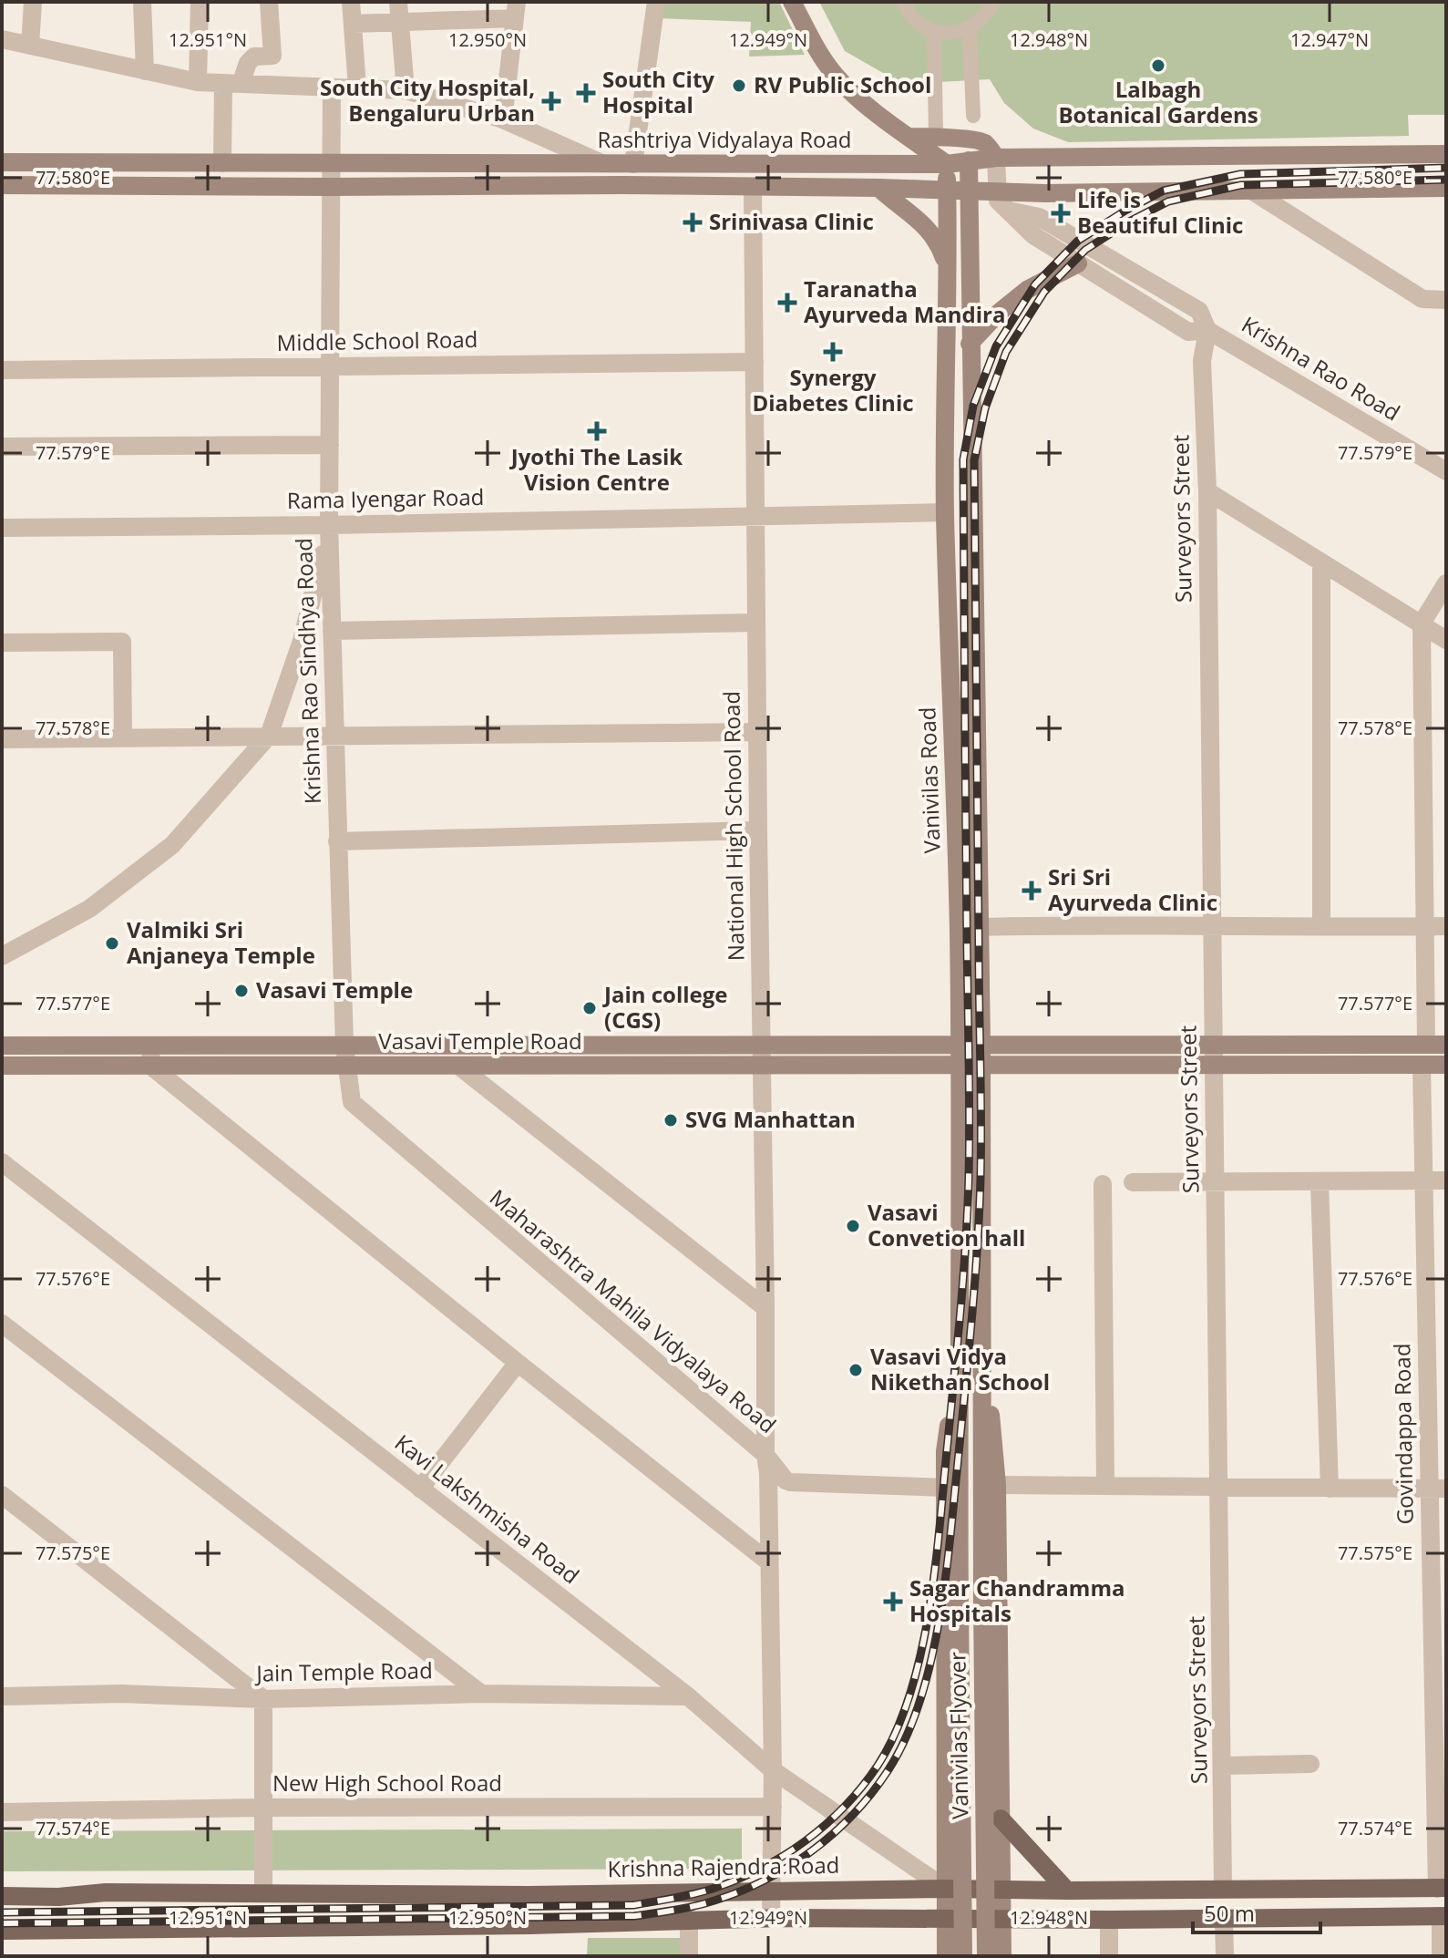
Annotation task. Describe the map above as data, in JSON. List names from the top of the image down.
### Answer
{
  "streets": {
    "main road": [
      "Rashtriya Vidyalaya Road",
      "Vanivilas Road",
      "Vasavi Temple Road",
      "Vanivilas Flyover",
      "Krishna Rajendra Road"
    ],
    "street": [
      "Middle School Road",
      "Krishna Rao Road",
      "Rama Iyengar Road",
      "Surveyors Street",
      "Krishna Rao Sindhya Road",
      "National High School Road",
      "Maharashtra Mahila Vidyalaya Road",
      "Govindappa Road",
      "Kavi Lakshmisha Road",
      "Jain Temple Road",
      "New High School Road"
    ]
  },
  "crossings": [
    ["Rashtriya Vidyalaya Road", "Krishna Rao Road"],
    ["Rashtriya Vidyalaya Road", "Krishna Rao Sindhya Road"],
    ["Rashtriya Vidyalaya Road", "Vanivilas Road"],
    ["Rashtriya Vidyalaya Road", "National High School Road"],
    ["Middle School Road", "Krishna Rao Sindhya Road"],
    ["Middle School Road", "National High School Road"],
    ["Krishna Rao Road", "Surveyors Street"],
    ["Rama Iyengar Road", "Krishna Rao Sindhya Road"],
    ["Rama Iyengar Road", "Vanivilas Road"],
    ["Rama Iyengar Road", "National High School Road"],
    ["Surveyors Street", "Vasavi Temple Road"],
    ["Surveyors Street", "Krishna Rajendra Road"],
    ["Krishna Rao Sindhya Road", "Vasavi Temple Road"],
    ["Krishna Rao Sindhya Road", "Maharashtra Mahila Vidyalaya Road"],
    ["Vanivilas Road", "Vasavi Temple Road"],
    ["Vanivilas Road", "Vanivilas Flyover"],
    ["National High School Road", "Vasavi Temple Road"],
    ["National High School Road", "Maharashtra Mahila Vidyalaya Road"],
    ["National High School Road", "Kavi Lakshmisha Road"],
    ["Vasavi Temple Road", "Maharashtra Mahila Vidyalaya Road"],
    ["Vasavi Temple Road", "Govindappa Road"],
    ["Govindappa Road", "Krishna Rajendra Road"],
    ["Kavi Lakshmisha Road", "Jain Temple Road"],
    ["Kavi Lakshmisha Road", "Krishna Rajendra Road"]
  ],
  "places": {
    "other": [
      "Lalbagh Botanical Gardens",
      "RV Public School",
      "Valmiki Sri Anjaneya Temple",
      "Vasavi Temple",
      "Jain college (CGS)",
      "SVG Manhattan",
      "Vasavi Convetion hall",
      "Vasavi Vidya Nikethan School"
    ],
    "health": [
      "South City Hospital",
      "South City Hospital, Bengaluru Urban",
      "Life is Beautiful Clinic",
      "Srinivasa Clinic",
      "Taranatha Ayurveda Mandira",
      "Synergy Diabetes Clinic",
      "Jyothi The Lasik Vision Centre",
      "Sri Sri Ayurveda Clinic",
      "Sagar Chandramma Hospitals"
    ]
  },
  "scale_bar": "50 m",
  "coordinates": [
    "12.951°N",
    "12.950°N",
    "12.949°N",
    "12.948°N",
    "12.947°N",
    "77.580°E",
    "77.579°E",
    "77.578°E",
    "77.577°E",
    "77.576°E",
    "77.575°E",
    "77.574°E"
  ]
}
